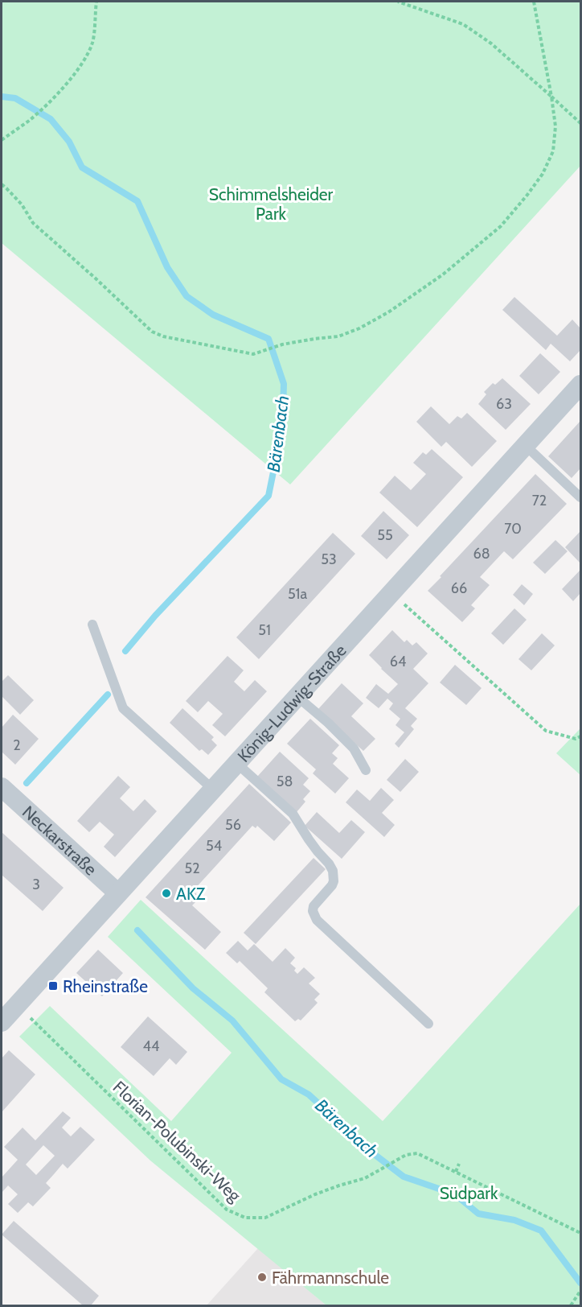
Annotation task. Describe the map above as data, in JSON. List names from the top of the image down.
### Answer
{
  "streets": {
    "street": ["König-Ludwig-Straße", "Neckarstraße"],
    "path": ["Florian-Polubinski-Weg"]
  },
  "crossings": [
    ["König-Ludwig-Straße", "Neckarstraße"],
    ["König-Ludwig-Straße", "Florian-Polubinski-Weg"]
  ],
  "water": ["Bärenbach"],
  "parks": ["Schimmelsheider Park", "Südpark"],
  "places": {
    "other": ["AKZ", "Fährmannschule"],
    "transit": ["Rheinstraße"]
  },
  "house_numbers": [
    "63",
    "72",
    "70",
    "55",
    "68",
    "53",
    "66",
    "51a",
    "51",
    "64",
    "2",
    "58",
    "56",
    "54",
    "52",
    "3",
    "44"
  ]
}
